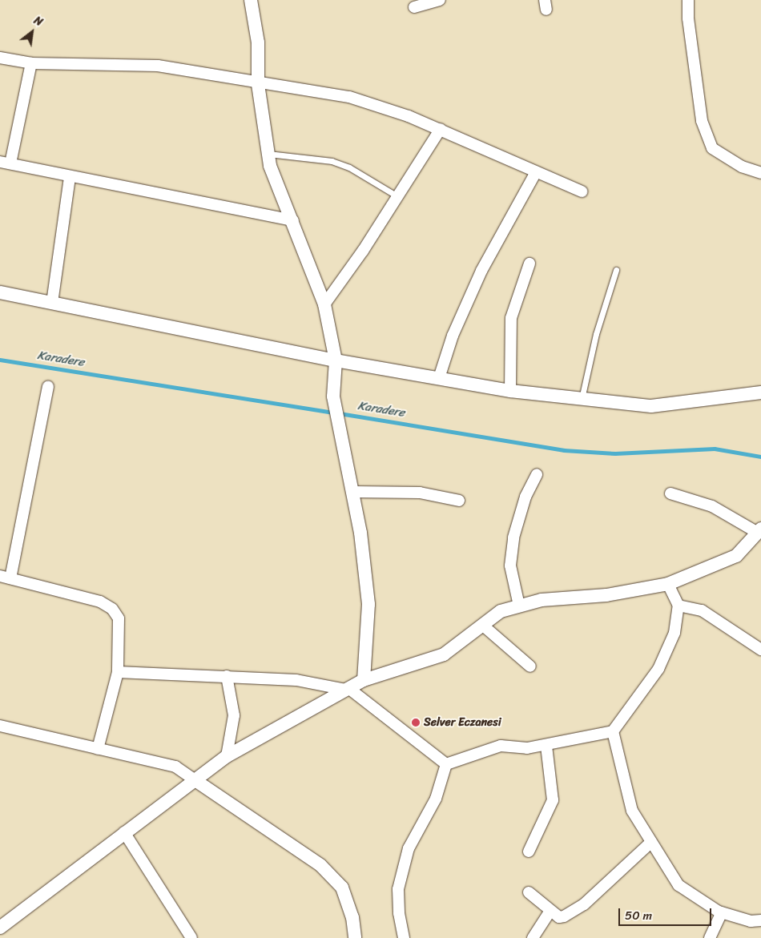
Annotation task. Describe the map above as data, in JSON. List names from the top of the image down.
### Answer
{
  "water": ["Karadere"],
  "places": ["Selver Eczanesi"],
  "scale_bar": "50 m",
  "north": "top right"
}
